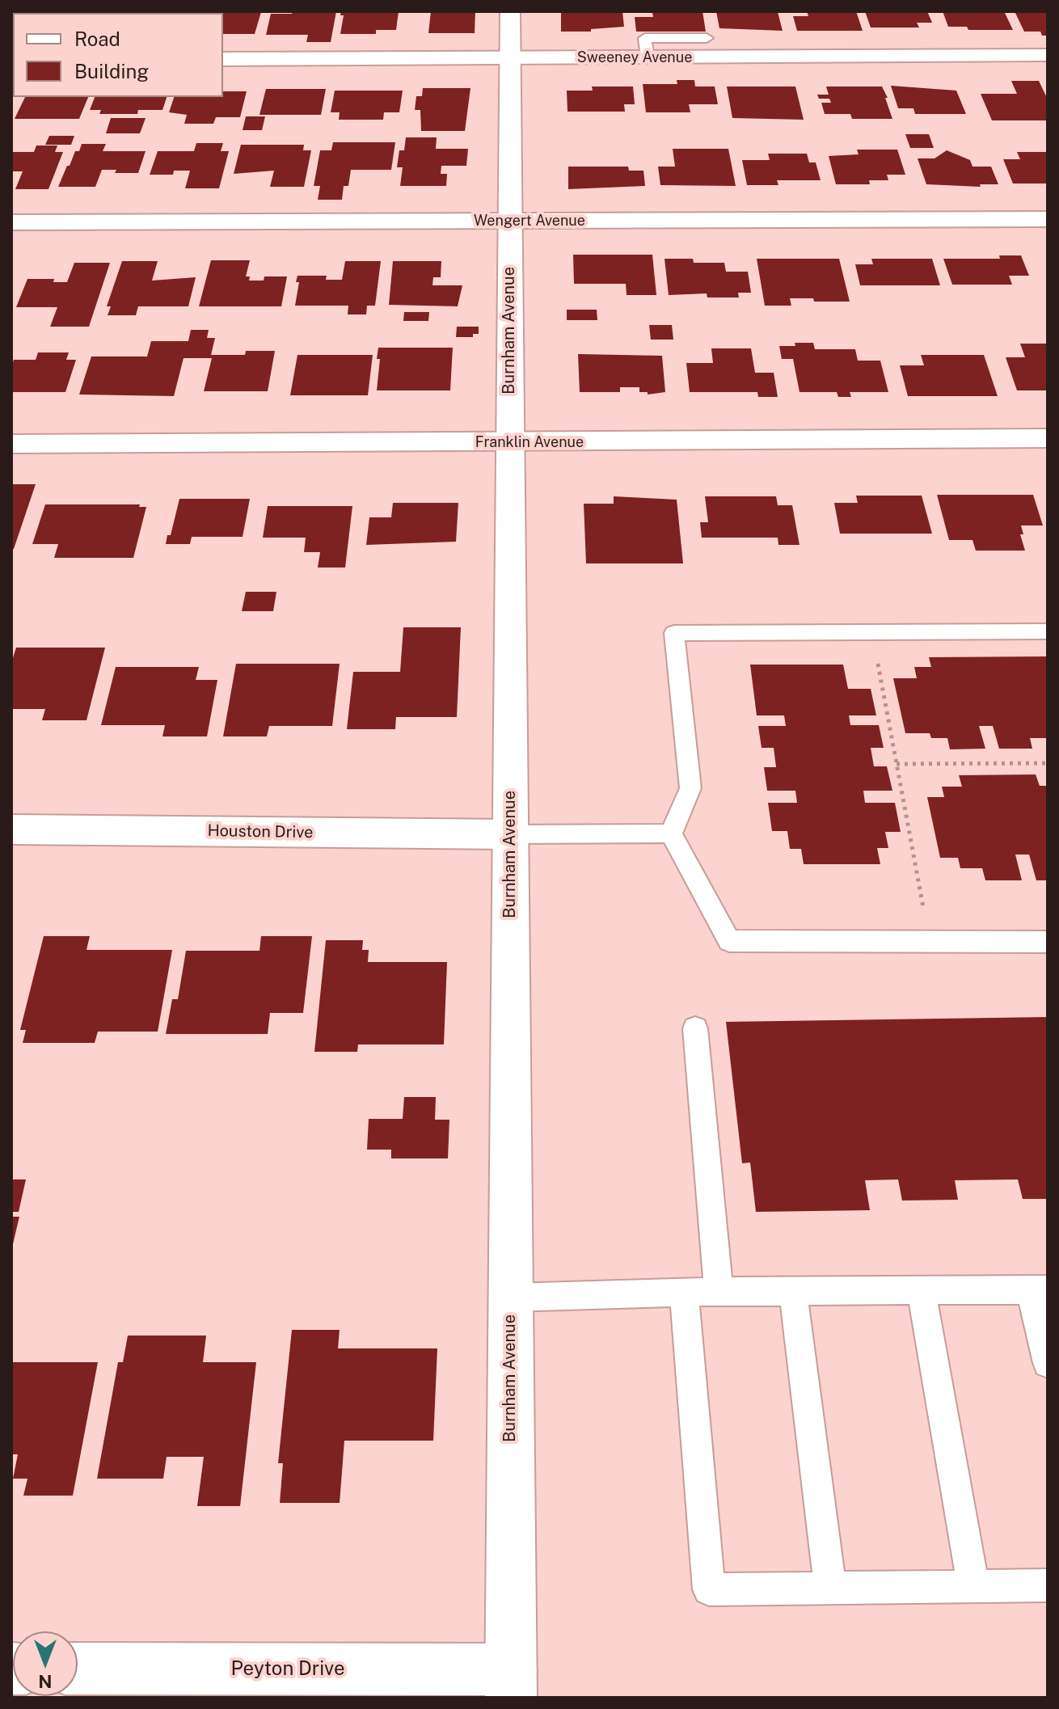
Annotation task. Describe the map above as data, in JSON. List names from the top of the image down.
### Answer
{
  "streets": {
    "street": [
      "Sweeney Avenue",
      "Wengert Avenue",
      "Burnham Avenue",
      "Franklin Avenue",
      "Houston Drive",
      "Peyton Drive"
    ]
  },
  "crossings": [
    ["Sweeney Avenue", "Burnham Avenue"],
    ["Wengert Avenue", "Burnham Avenue"],
    ["Burnham Avenue", "Franklin Avenue"],
    ["Burnham Avenue", "Houston Drive"],
    ["Burnham Avenue", "Peyton Drive"]
  ],
  "legend": ["Road", "Building"],
  "north": "bottom"
}
